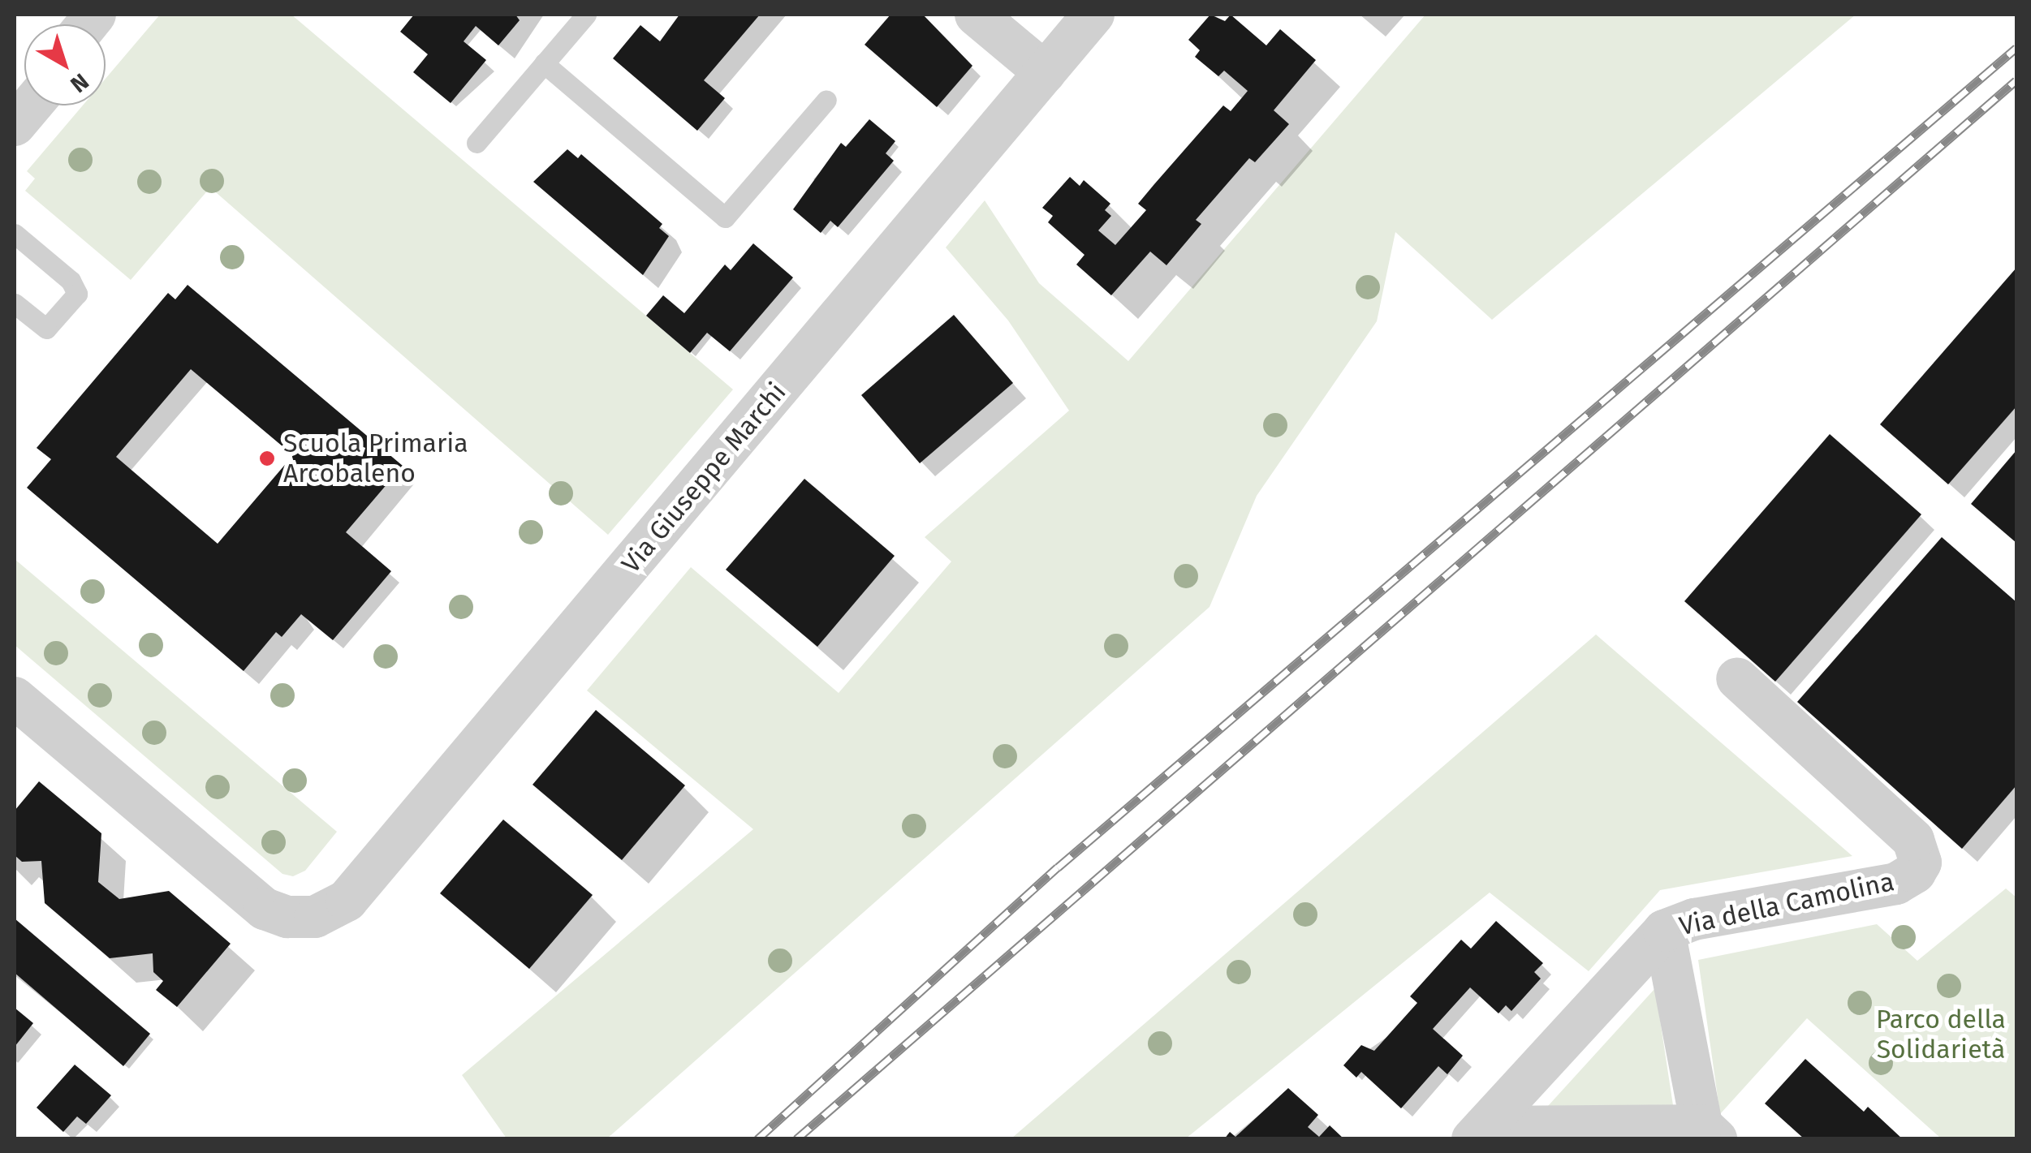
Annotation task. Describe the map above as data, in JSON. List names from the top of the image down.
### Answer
{
  "streets": {
    "street": ["Via Giuseppe Marchi", "Via della Camolina"]
  },
  "parks": ["Parco della Solidarietà"],
  "places": ["Scuola Primaria Arcobaleno"],
  "north": "bottom right"
}
